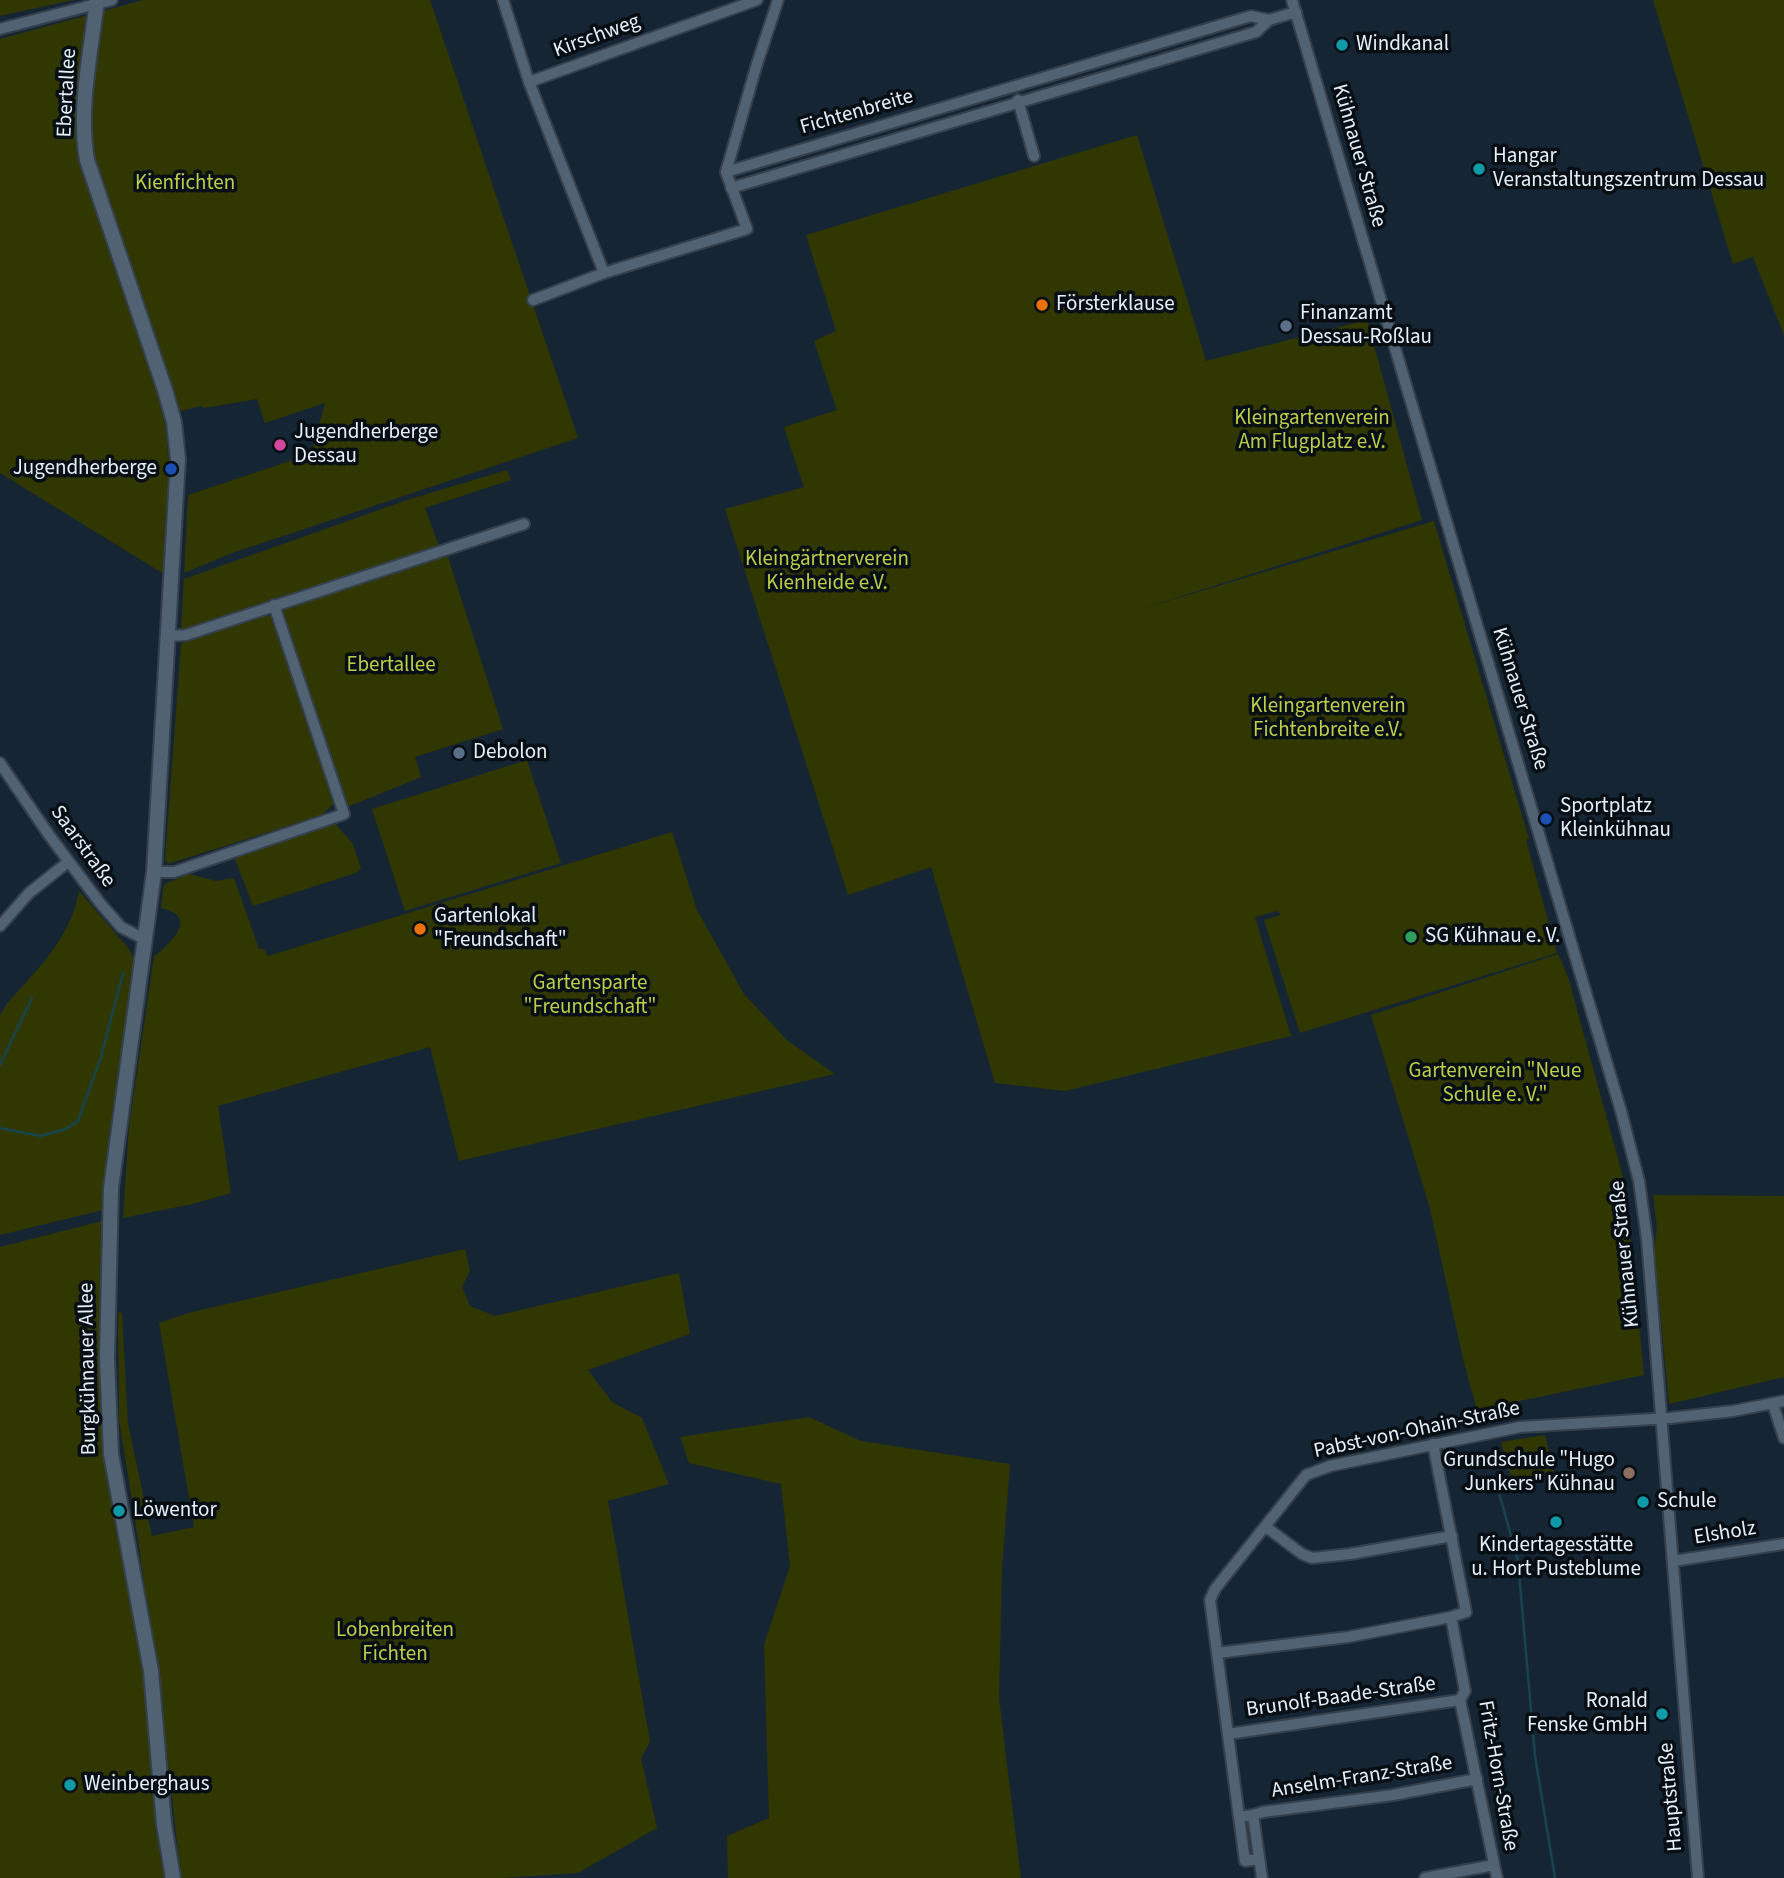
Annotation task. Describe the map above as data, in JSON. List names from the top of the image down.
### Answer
{
  "streets": {
    "street": [
      "Kirschweg",
      "Ebertallee",
      "Fichtenbreite",
      "Kühnauer Straße",
      "Saarstraße",
      "Burgkühnauer Allee",
      "Pabst-von-Ohain-Straße",
      "Elsholz",
      "Brunolf-Baade-Straße",
      "Fritz-Horn-Straße",
      "Anselm-Franz-Straße",
      "Hauptstraße"
    ]
  },
  "crossings": [
    ["Ebertallee", "Saarstraße"],
    ["Ebertallee", "Burgkühnauer Allee"],
    ["Fichtenbreite", "Kühnauer Straße"],
    ["Kühnauer Straße", "Pabst-von-Ohain-Straße"],
    ["Kühnauer Straße", "Hauptstraße"],
    ["Saarstraße", "Burgkühnauer Allee"],
    ["Pabst-von-Ohain-Straße", "Brunolf-Baade-Straße"],
    ["Pabst-von-Ohain-Straße", "Hauptstraße"],
    ["Elsholz", "Hauptstraße"],
    ["Brunolf-Baade-Straße", "Fritz-Horn-Straße"],
    ["Fritz-Horn-Straße", "Anselm-Franz-Straße"]
  ],
  "parks": [
    "Kienfichten",
    "Kleingartenverein Am Flugplatz e.V.",
    "Kleingärtnerverein Kienheide e.V.",
    "Ebertallee",
    "Kleingartenverein Fichtenbreite e.V.",
    "Gartensparte \"Freundschaft\"",
    "Gartenverein \"Neue Schule e. V.\"",
    "Lobenbreiten Fichten"
  ],
  "places": [
    "Windkanal",
    "Hangar Veranstaltungszentrum Dessau",
    "Försterklause",
    "Finanzamt Dessau-Roßlau",
    "Jugendherberge Dessau",
    "Jugendherberge",
    "Debolon",
    "Sportplatz Kleinkühnau",
    "Gartenlokal \"Freundschaft\"",
    "SG Kühnau e. V.",
    "Grundschule \"Hugo Junkers\" Kühnau",
    "Schule",
    "Löwentor",
    "Kindertagesstätte u. Hort Pusteblume",
    "Ronald Fenske GmbH",
    "Weinberghaus"
  ]
}
